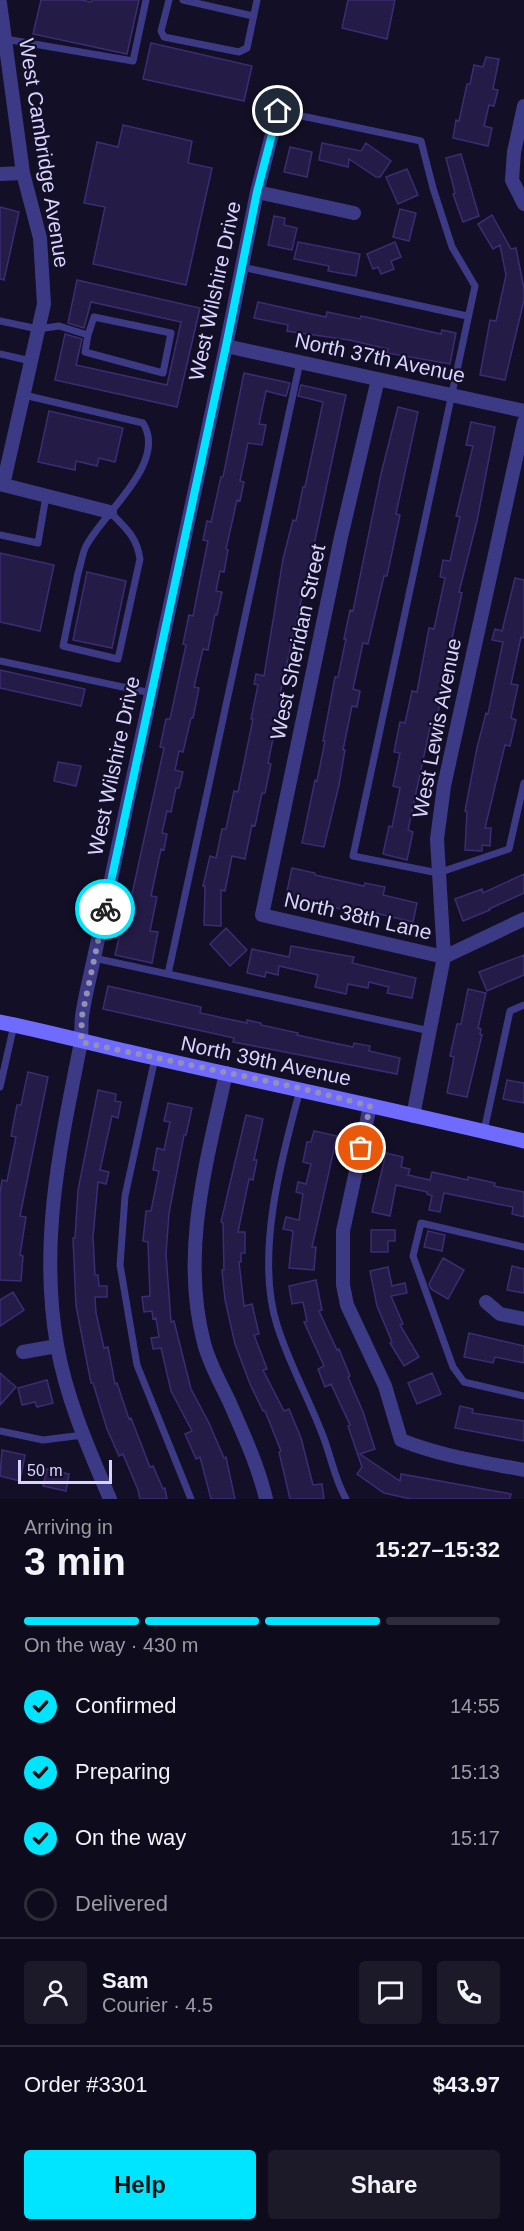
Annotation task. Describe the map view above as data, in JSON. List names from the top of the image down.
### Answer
{
  "streets": {
    "street": [
      "West Cambridge Avenue",
      "West Wilshire Drive",
      "North 37th Avenue",
      "West Sheridan Street",
      "West Lewis Avenue",
      "North 38th Lane",
      "North 39th Avenue"
    ]
  },
  "crossings": [
    ["West Wilshire Drive", "North 37th Avenue"],
    ["West Wilshire Drive", "North 39th Avenue"],
    ["North 37th Avenue", "West Sheridan Street"],
    ["West Sheridan Street", "North 38th Lane"],
    ["West Lewis Avenue", "North 38th Lane"],
    ["West Lewis Avenue", "North 39th Avenue"]
  ],
  "scale_bar": "50 m",
  "page": {
    "scale": "50 m",
    "heading": ["3 min", "Arriving in", "15:27–15:32"],
    "panel": [
      "Sam",
      "Courier · 4.5",
      "Order #3301",
      "$43.97"
    ],
    "bar": "On the way · 430 m",
    "list": [
      ["Confirmed", "14:55"],
      ["Preparing", "15:13"],
      ["On the way", "15:17"],
      "Delivered"
    ],
    "buttons": ["Help", "Share"]
  }
}
